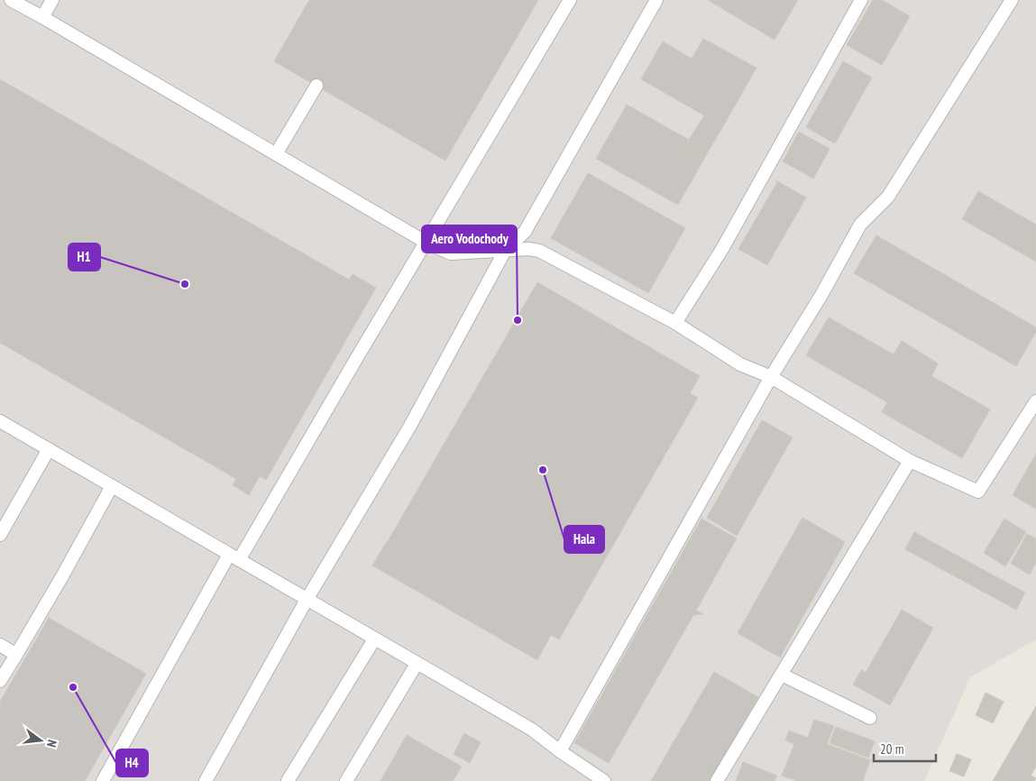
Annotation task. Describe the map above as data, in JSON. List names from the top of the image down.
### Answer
{
  "places": [
    "H1",
    "Aero Vodochody",
    "Hala",
    "H4"
  ],
  "scale_bar": "20 m",
  "north": "right"
}
